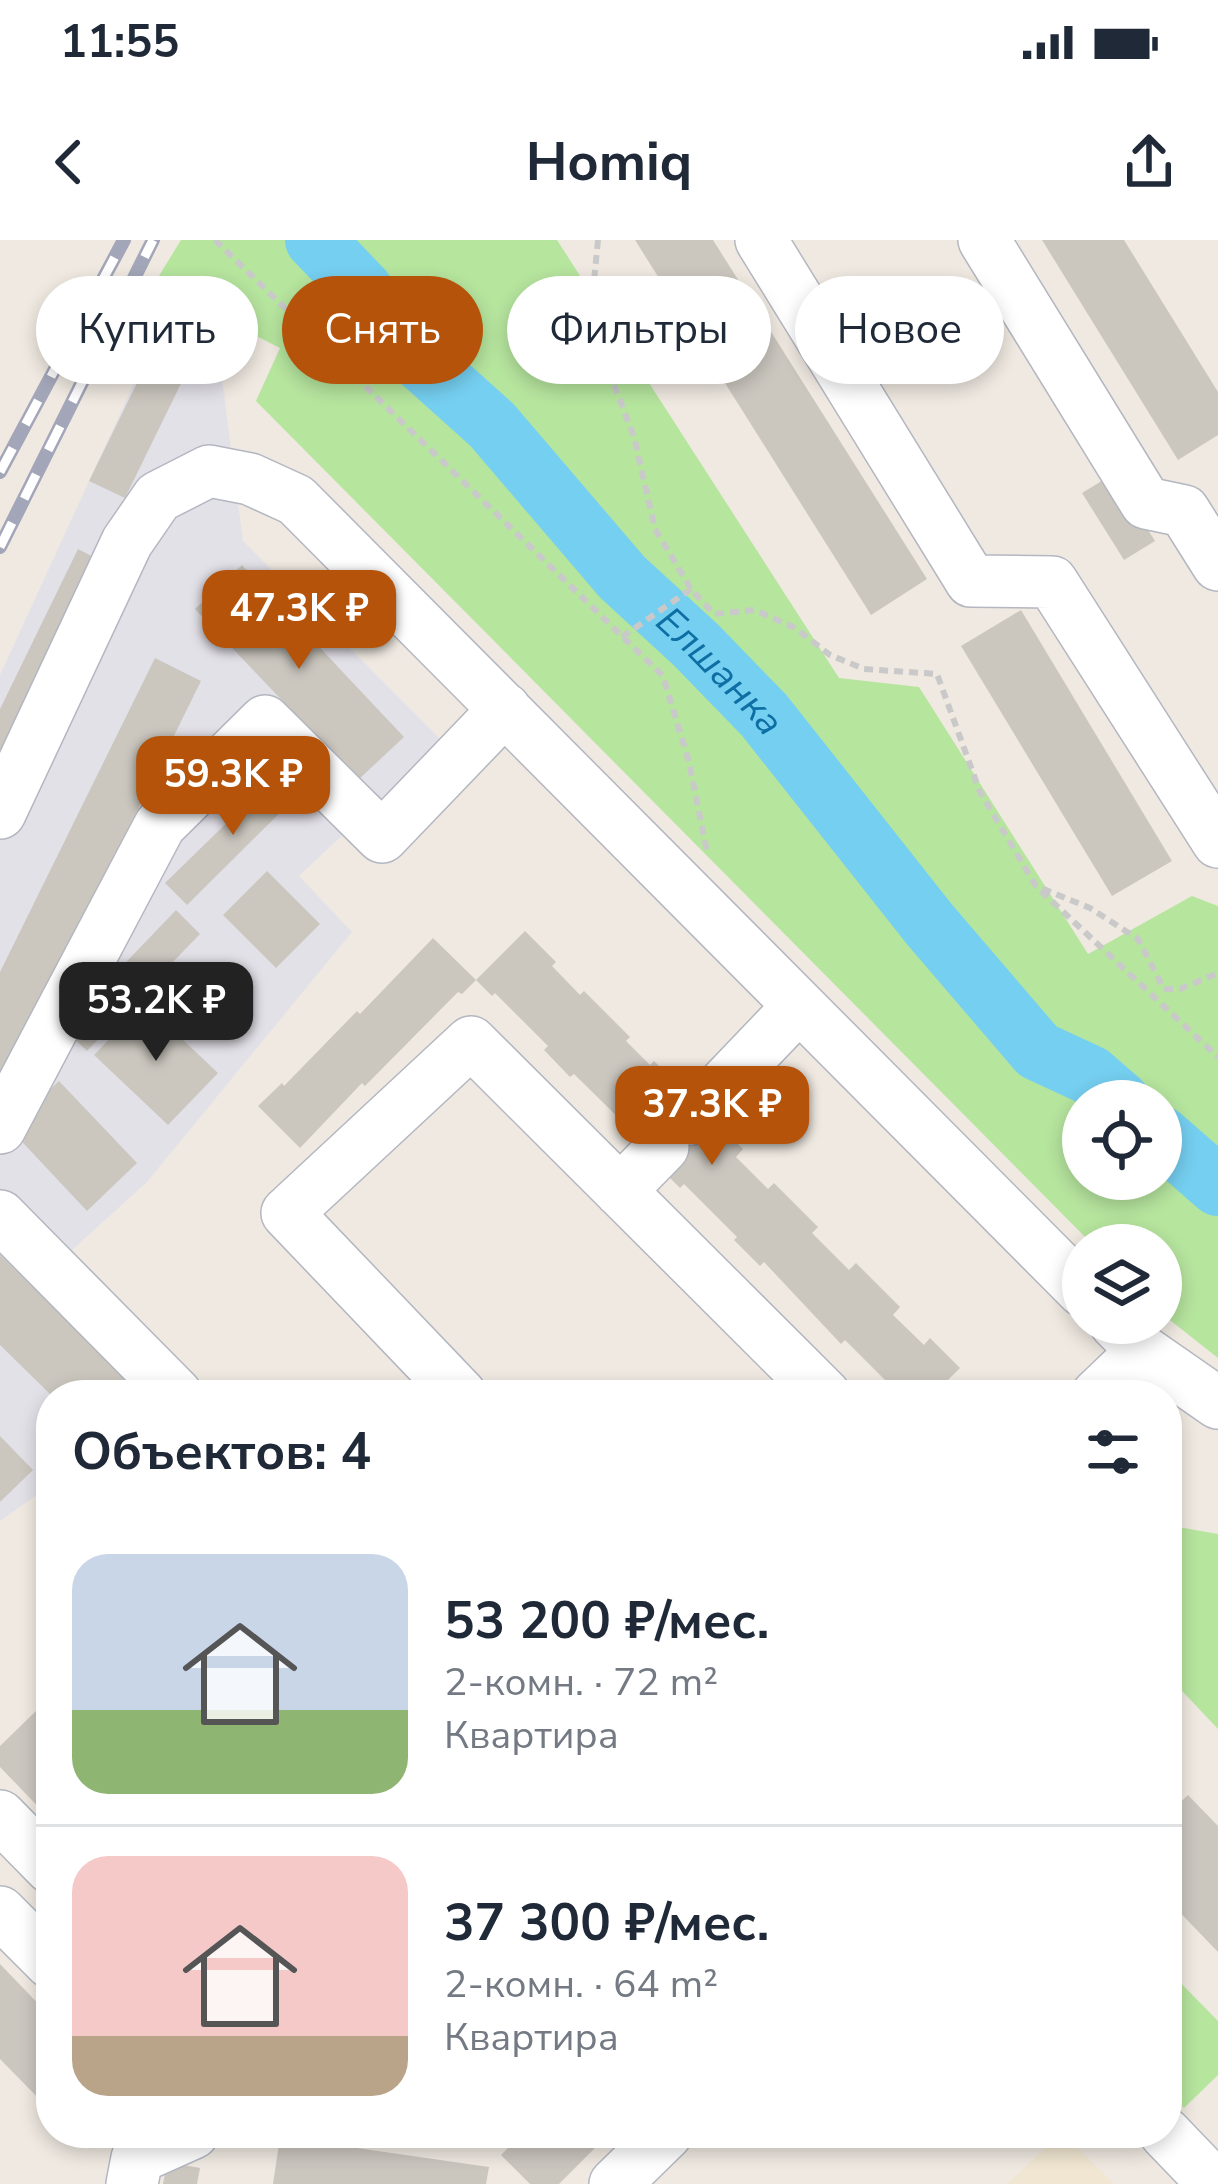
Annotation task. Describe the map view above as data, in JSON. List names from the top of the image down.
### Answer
{
  "water": ["Елшанка"],
  "page": {
    "status": "11:55",
    "header": "Homiq",
    "chip": [
      "Купить",
      "Снять",
      "Фильтры",
      "Новое"
    ],
    "price": [
      "47.3K ₽",
      "59.3K ₽",
      "53.2K ₽",
      "37.3K ₽"
    ],
    "heading": "Объектов: 4",
    "list": [
      {
        "name": "53 200 ₽/мес.",
        "note": "2-комн. · 72 m² · Квартира"
      },
      {
        "name": "37 300 ₽/мес.",
        "note": "2-комн. · 64 m² · Квартира"
      }
    ]
  }
}
